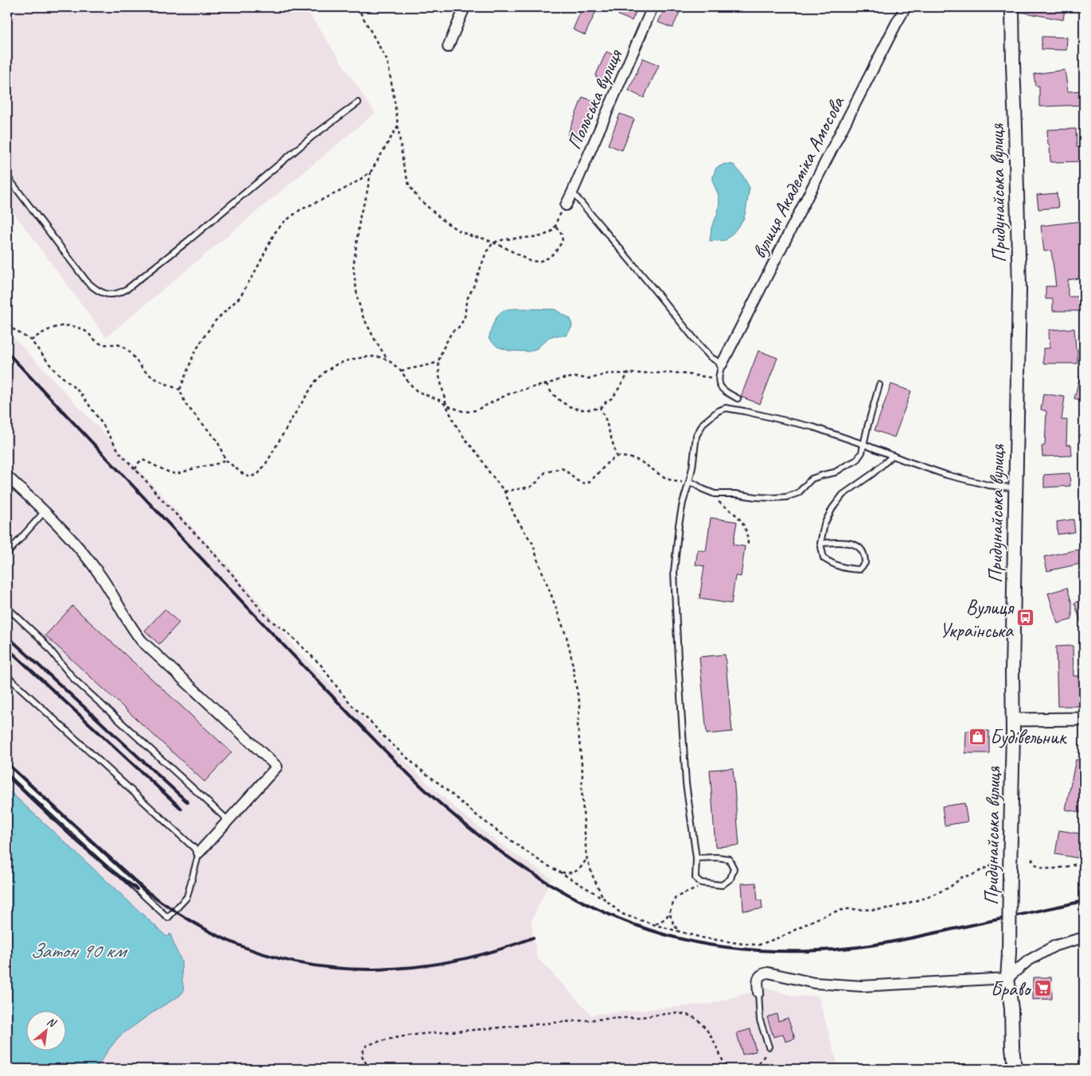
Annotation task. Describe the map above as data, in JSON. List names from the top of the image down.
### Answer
{
  "streets": {
    "main road": ["Придунайська вулиця"],
    "street": ["Польська вулиця", "вулиця Академіка Амосова"]
  },
  "water": ["Затон 90 км"],
  "places": {
    "bus stop": ["Вулиця Українська"],
    "shop": ["Будівельник"],
    "supermarket": ["Браво"]
  },
  "north": "top right"
}
